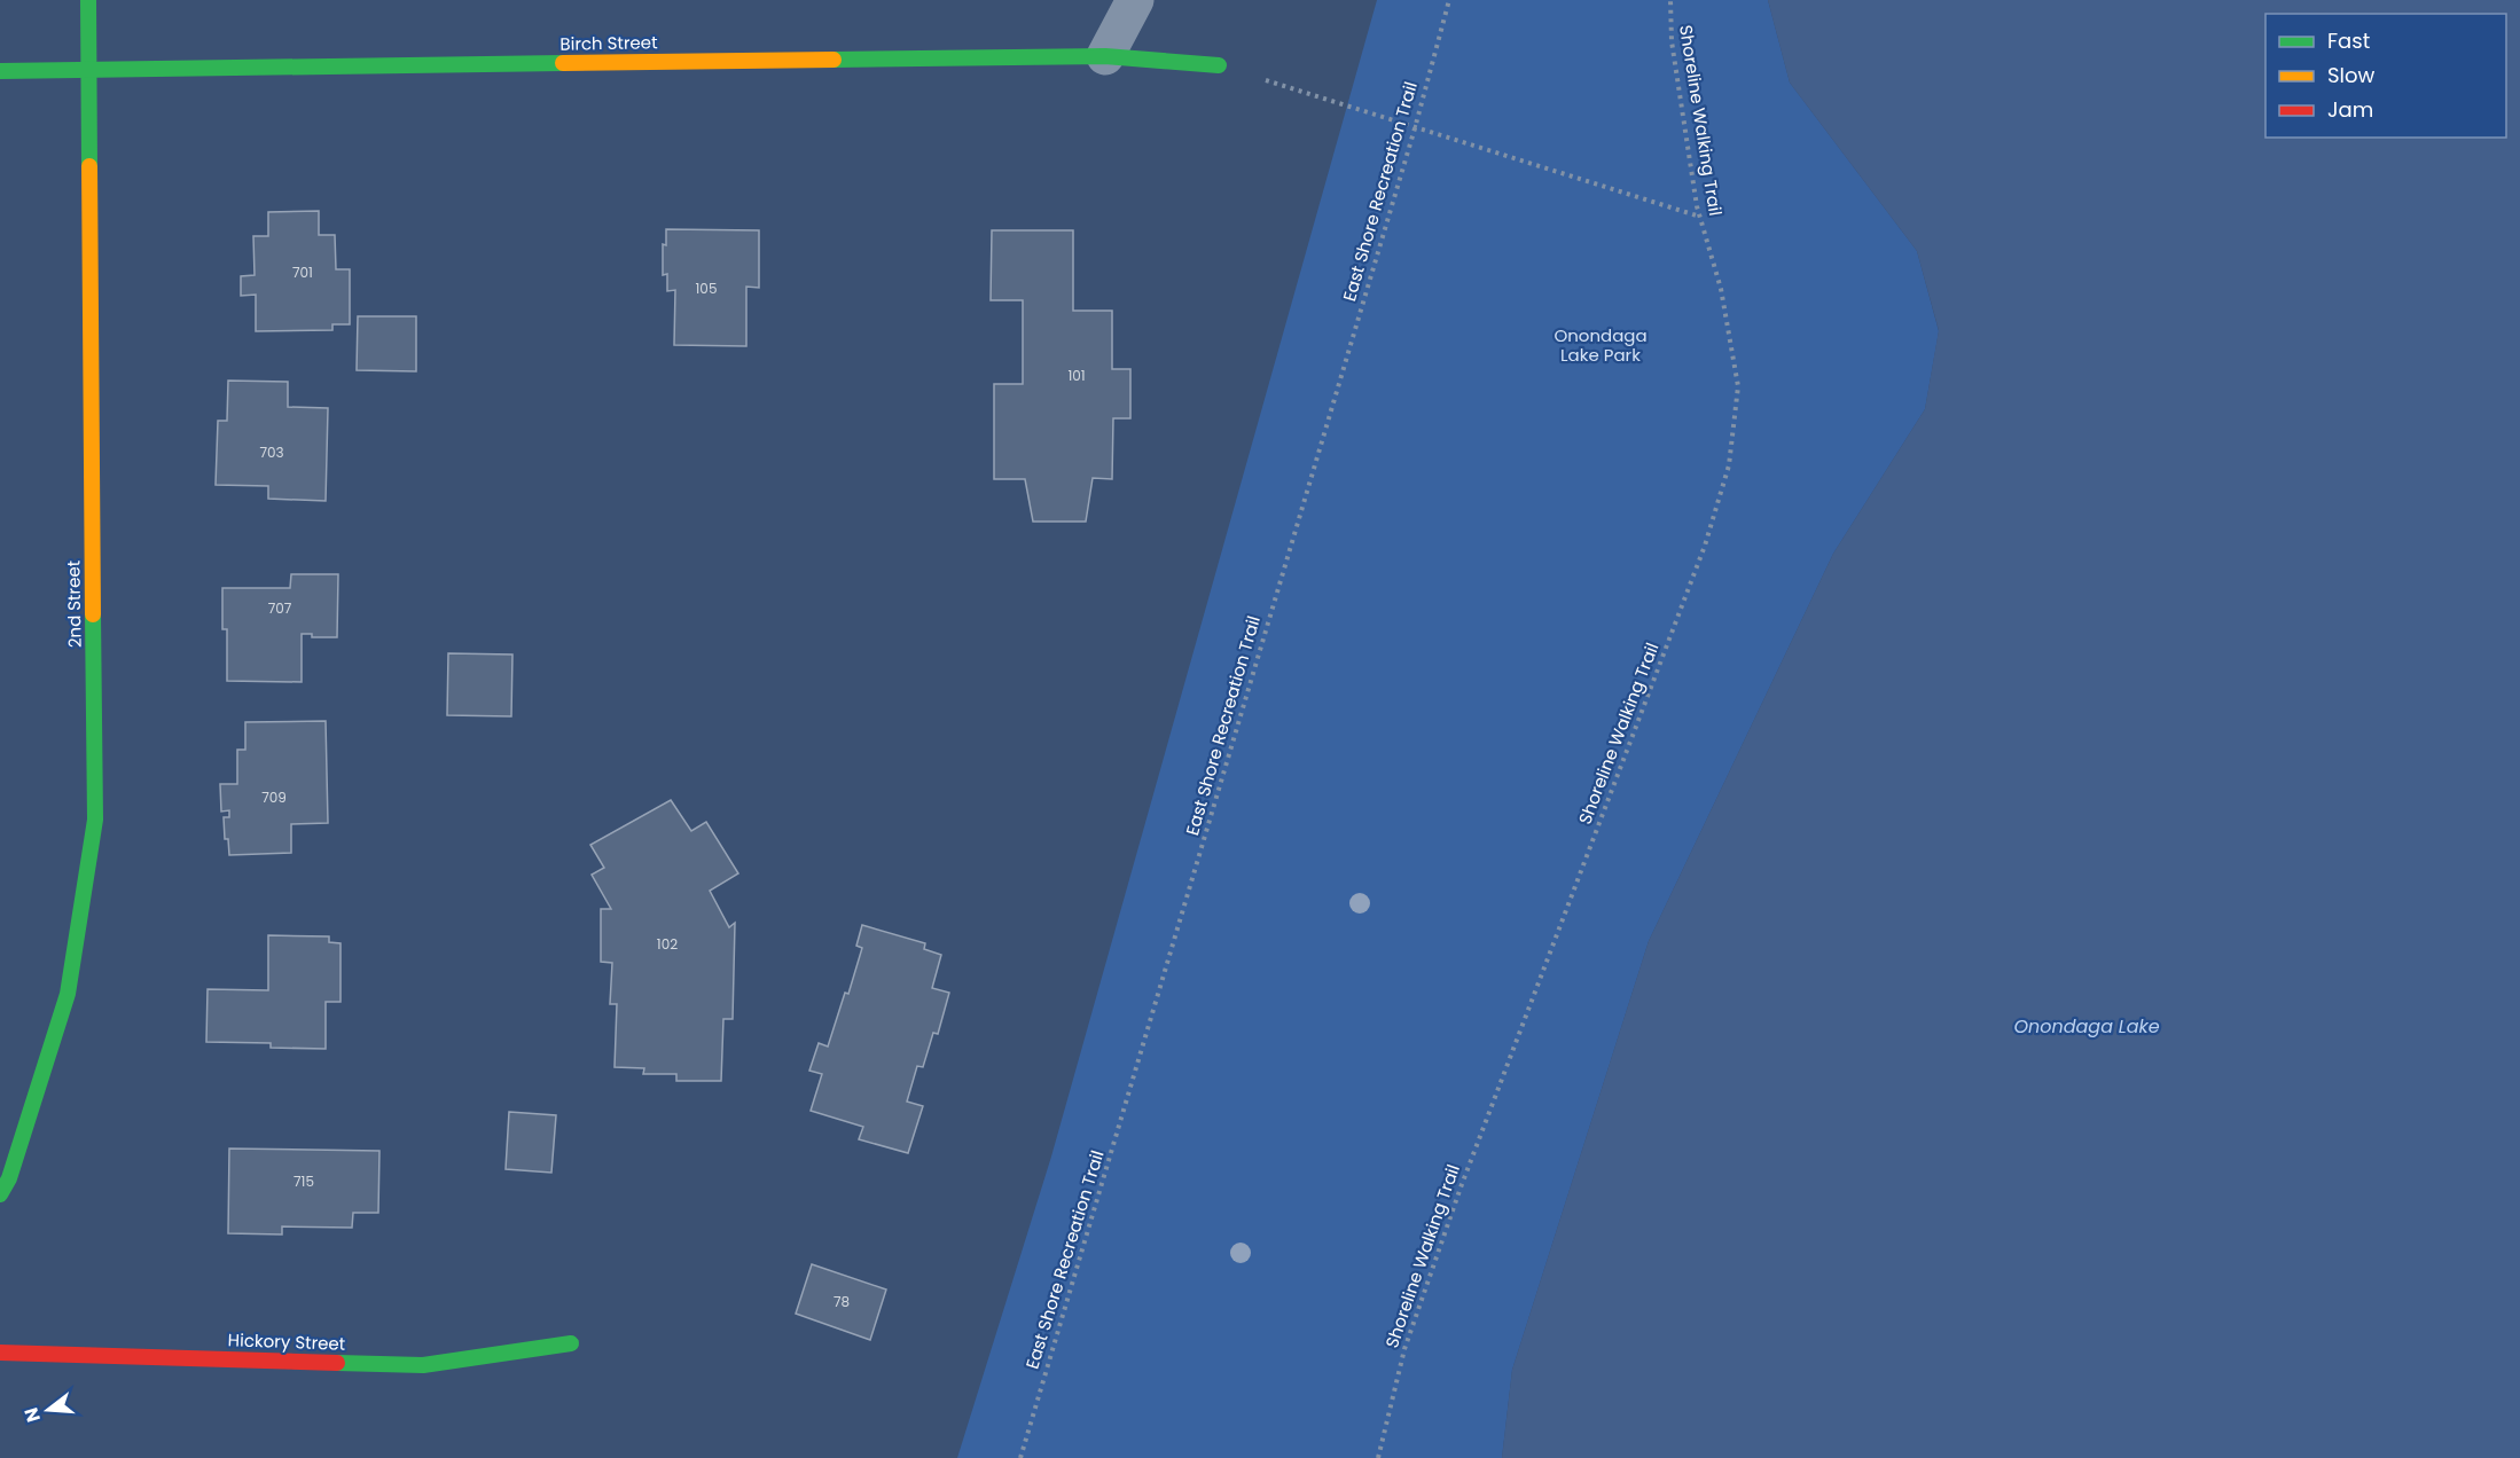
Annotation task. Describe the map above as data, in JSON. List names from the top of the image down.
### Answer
{
  "streets": {
    "street": ["Birch Street", "2nd Street", "Hickory Street"],
    "path": ["Shoreline Walking Trail", "East Shore Recreation Trail"]
  },
  "crossings": [
    ["Birch Street", "2nd Street"]
  ],
  "water": ["Onondaga Lake"],
  "parks": ["Onondaga Lake Park"],
  "house_numbers": [
    "701",
    "105",
    "101",
    "703",
    "707",
    "709",
    "102",
    "715",
    "78"
  ],
  "legend": ["Fast", "Slow", "Jam"],
  "north": "left"
}
